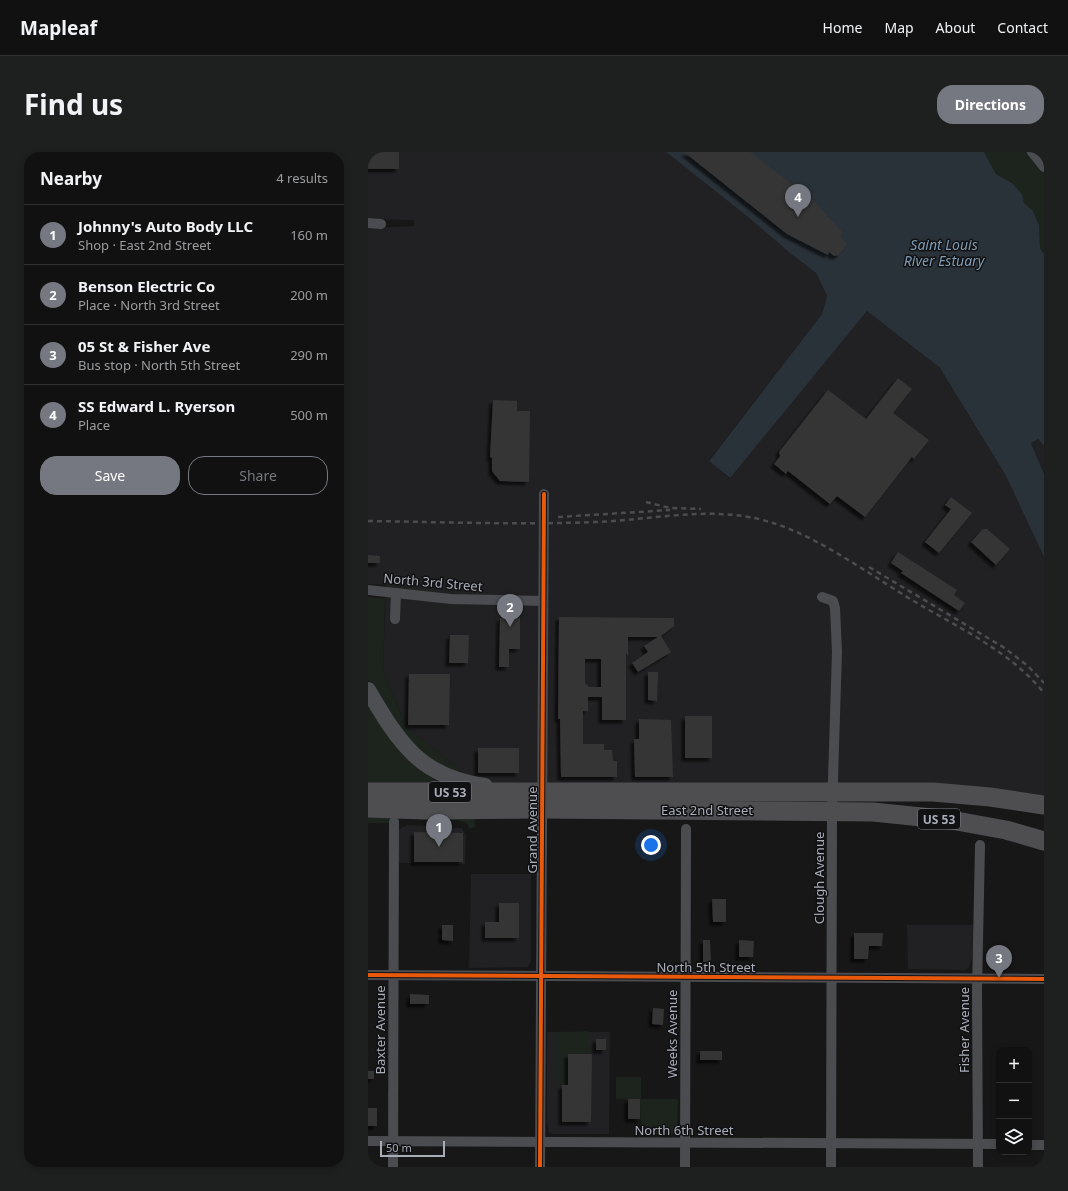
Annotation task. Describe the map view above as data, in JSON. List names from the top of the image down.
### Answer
{
  "streets": {
    "highway": ["US 53", "East 2nd Street"],
    "street": [
      "North 3rd Street",
      "Grand Avenue",
      "Clough Avenue",
      "North 5th Street",
      "Baxter Avenue",
      "Fisher Avenue",
      "Weeks Avenue",
      "North 6th Street"
    ]
  },
  "crossings": [
    ["North 3rd Street", "Grand Avenue"],
    ["East 2nd Street", "Grand Avenue"],
    ["East 2nd Street", "Clough Avenue"],
    ["Grand Avenue", "North 5th Street"],
    ["Grand Avenue", "North 6th Street"],
    ["Clough Avenue", "North 5th Street"],
    ["Clough Avenue", "North 6th Street"],
    ["North 5th Street", "Baxter Avenue"],
    ["North 5th Street", "Fisher Avenue"],
    ["North 5th Street", "Weeks Avenue"],
    ["Baxter Avenue", "North 6th Street"],
    ["Fisher Avenue", "North 6th Street"],
    ["Weeks Avenue", "North 6th Street"]
  ],
  "water": ["Saint Louis River Estuary"],
  "scale_bar": "50 m",
  "page": {
    "header": "Mapleaf",
    "nav": [
      "Home",
      "Map",
      "About",
      "Contact"
    ],
    "title": "Find us",
    "buttons": [
      "Directions",
      ["Save", "Share"]
    ],
    "heading": ["Nearby", "4 results"],
    "pins": [
      "4",
      "2",
      "1",
      "3"
    ],
    "list": [
      {
        "mark": "1",
        "name": "Johnny's Auto Body LLC",
        "note": "Shop · East 2nd Street",
        "value": "160 m"
      },
      {
        "mark": "2",
        "name": "Benson Electric Co",
        "note": "Place · North 3rd Street",
        "value": "200 m"
      },
      {
        "mark": "3",
        "name": "05 St & Fisher Ave",
        "note": "Bus stop · North 5th Street",
        "value": "290 m"
      },
      {
        "mark": "4",
        "name": "SS Edward L. Ryerson",
        "note": "Place",
        "value": "500 m"
      }
    ],
    "map_buttons": ["+", "−"],
    "scale": "50 m"
  }
}
